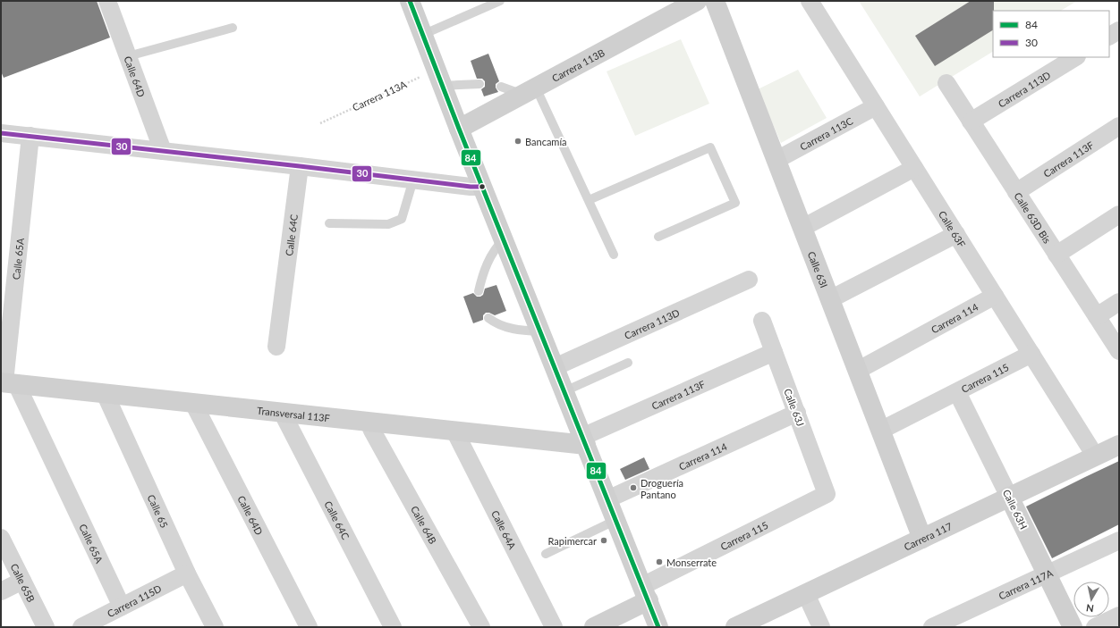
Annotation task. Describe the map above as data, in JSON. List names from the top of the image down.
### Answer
{
  "streets": {
    "street": [
      "Carrera 113B",
      "Calle 64D",
      "Carrera 113D",
      "Carrera 113C",
      "Carrera 113F",
      "Calle 63D Bis",
      "Calle 63F",
      "Calle 64C",
      "Calle 65A",
      "Calle 63I",
      "Carrera 114",
      "Carrera 115",
      "Calle 63J",
      "Transversal 113F",
      "Calle 63H",
      "Calle 65",
      "Calle 64B",
      "Calle 64A",
      "Carrera 117",
      "Calle 65B",
      "Carrera 117A",
      "Carrera 115D"
    ],
    "path": ["Carrera 113A"]
  },
  "crossings": [
    ["Calle 64D", "Transversal 113F"],
    ["Carrera 113D", "Calle 63D Bis"],
    ["Carrera 113C", "Calle 63F"],
    ["Carrera 113C", "Calle 63I"],
    ["Carrera 113F", "Calle 63D Bis"],
    ["Carrera 113F", "Calle 63J"],
    ["Carrera 113F", "Transversal 113F"],
    ["Calle 63F", "Carrera 114"],
    ["Calle 63F", "Carrera 115"],
    ["Calle 63F", "Carrera 117"],
    ["Calle 64C", "Transversal 113F"],
    ["Calle 65A", "Transversal 113F"],
    ["Calle 65A", "Carrera 115D"],
    ["Calle 63I", "Carrera 114"],
    ["Calle 63I", "Carrera 115"],
    ["Calle 63I", "Carrera 117"],
    ["Carrera 114", "Calle 63J"],
    ["Carrera 115", "Calle 63J"],
    ["Carrera 115", "Calle 63H"],
    ["Transversal 113F", "Calle 65"],
    ["Transversal 113F", "Calle 64B"],
    ["Transversal 113F", "Calle 64A"],
    ["Calle 63H", "Carrera 117"],
    ["Calle 63H", "Carrera 117A"],
    ["Calle 65", "Carrera 115D"]
  ],
  "places": [
    "Bancamía",
    "Droguería Pantano",
    "Rapimercar",
    "Monserrate"
  ],
  "lines": ["transit line 84", "transit line 30"],
  "legend": ["84", "30"],
  "north": "bottom"
}
